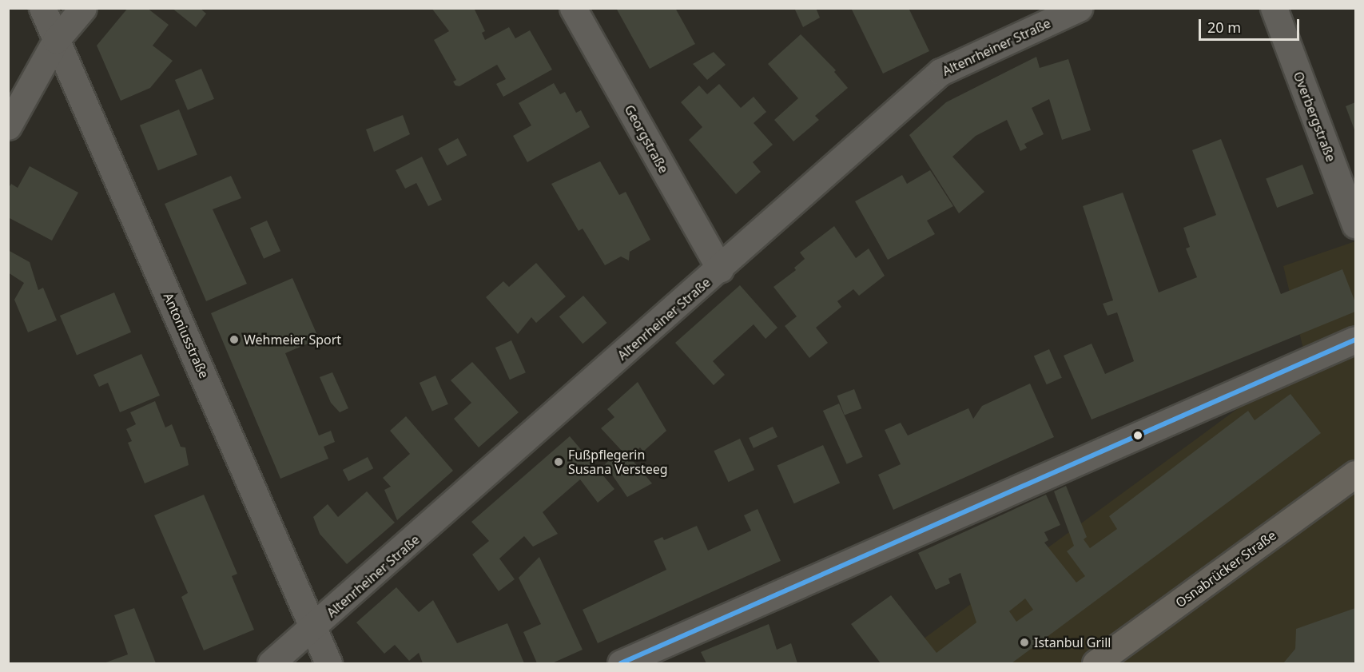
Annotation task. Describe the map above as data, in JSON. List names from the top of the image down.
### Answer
{
  "streets": {
    "main road": ["Osnabrücker Straße"],
    "street": [
      "Altenrheiner Straße",
      "Overbergstraße",
      "Georgstraße",
      "Antoniusstraße"
    ]
  },
  "crossings": [
    ["Altenrheiner Straße", "Georgstraße"],
    ["Altenrheiner Straße", "Antoniusstraße"]
  ],
  "places": ["Wehmeier Sport", "Fußpflegerin Susana Versteeg", "Istanbul Grill"],
  "scale_bar": "20 m"
}
